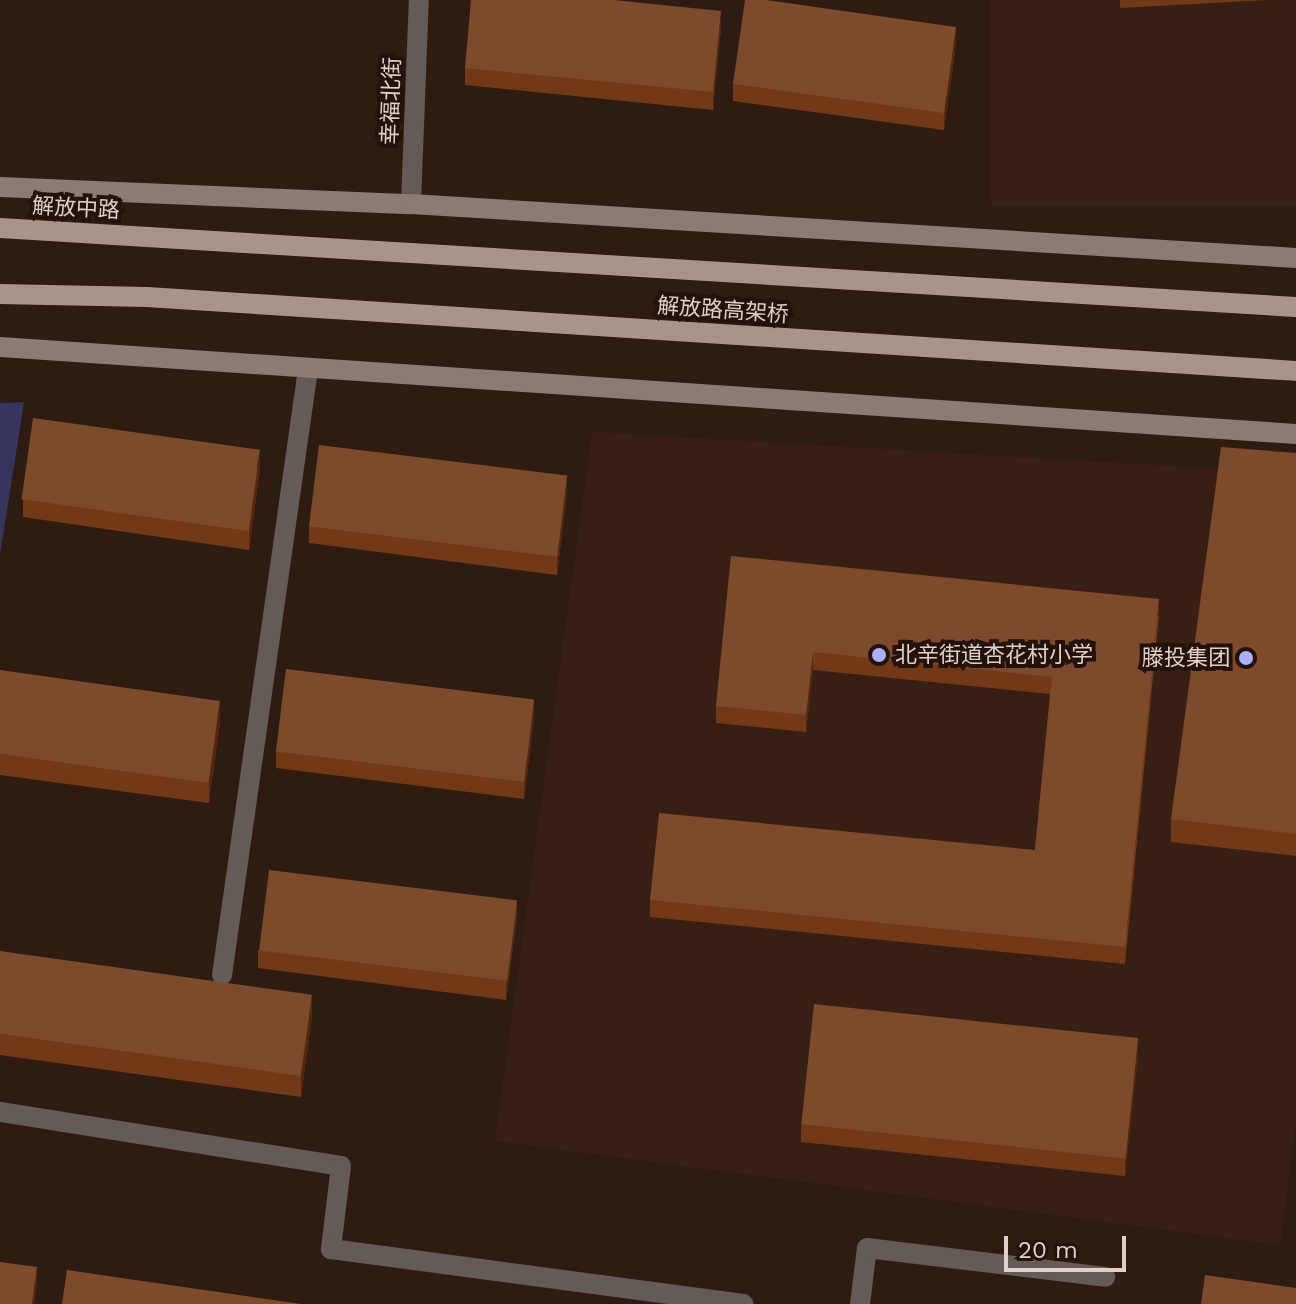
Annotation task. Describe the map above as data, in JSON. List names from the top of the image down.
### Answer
{
  "streets": {
    "main road": ["解放中路", "解放路高架桥"],
    "street": ["幸福北街"]
  },
  "crossings": [
    ["解放中路", "解放路高架桥"]
  ],
  "places": ["北辛街道杏花村小学", "滕投集团"],
  "scale_bar": "20 m"
}
